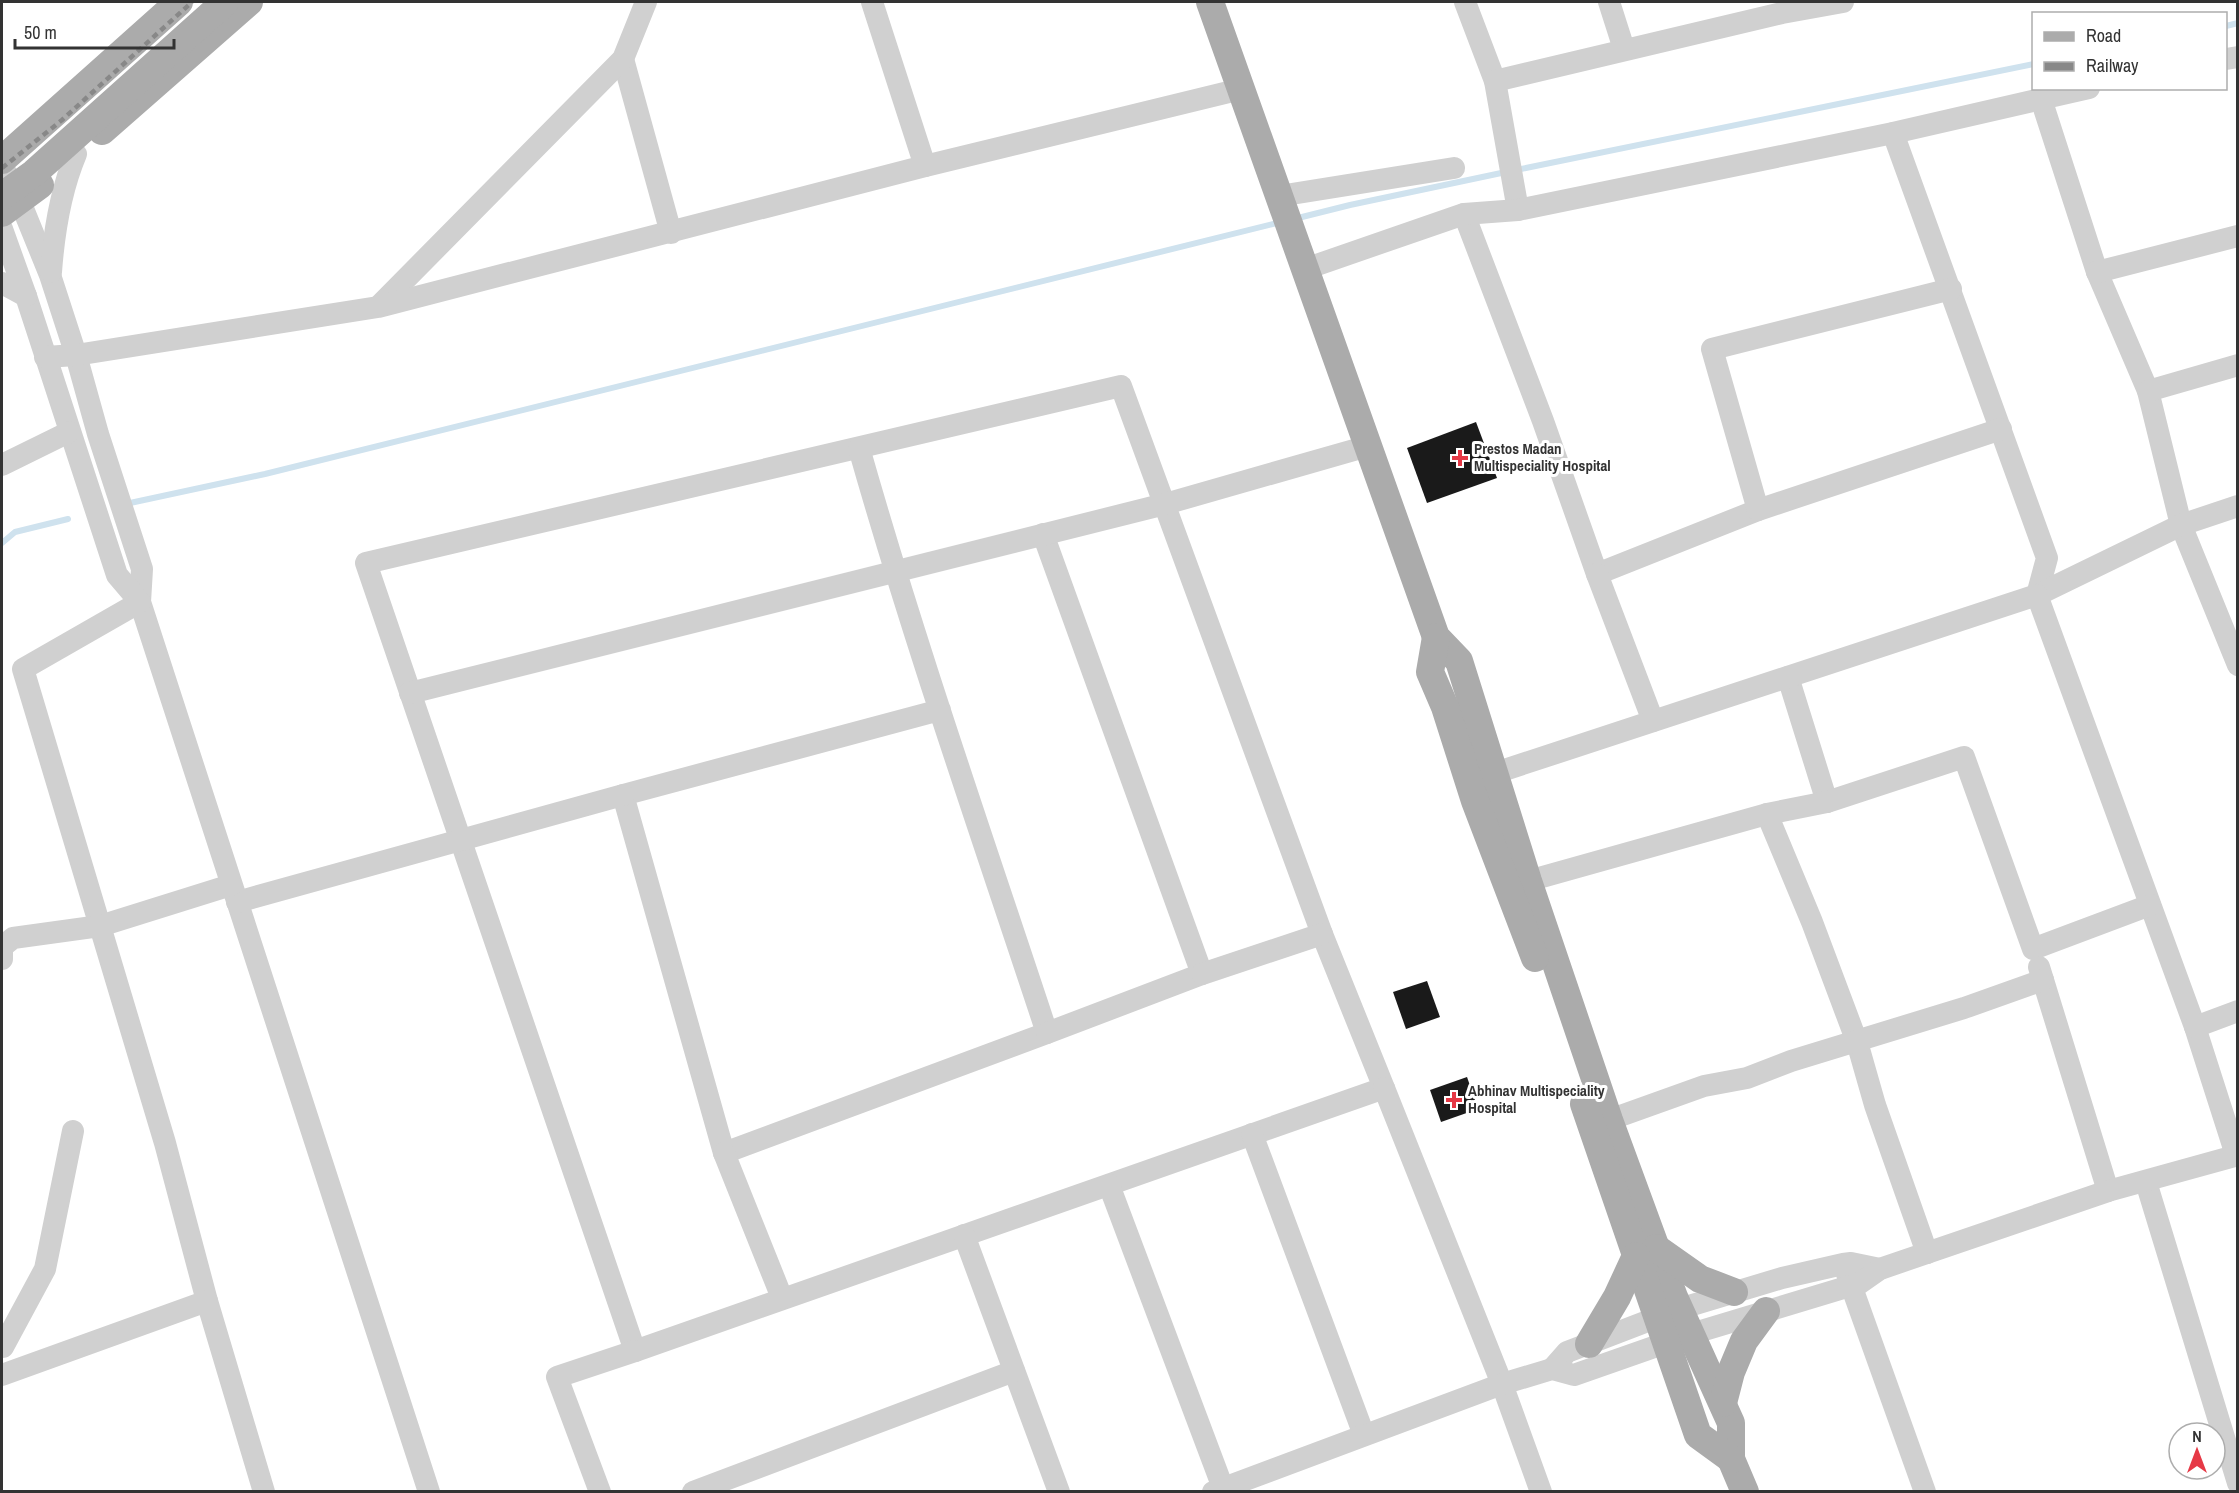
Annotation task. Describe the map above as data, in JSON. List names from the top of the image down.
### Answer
{
  "places": {
    "health": ["Prestos Madan Multispeciality Hospital", "Abhinav Multispeciality Hospital"]
  },
  "legend": ["Road", "Railway"],
  "scale_bar": "50 m",
  "north": "top"
}
